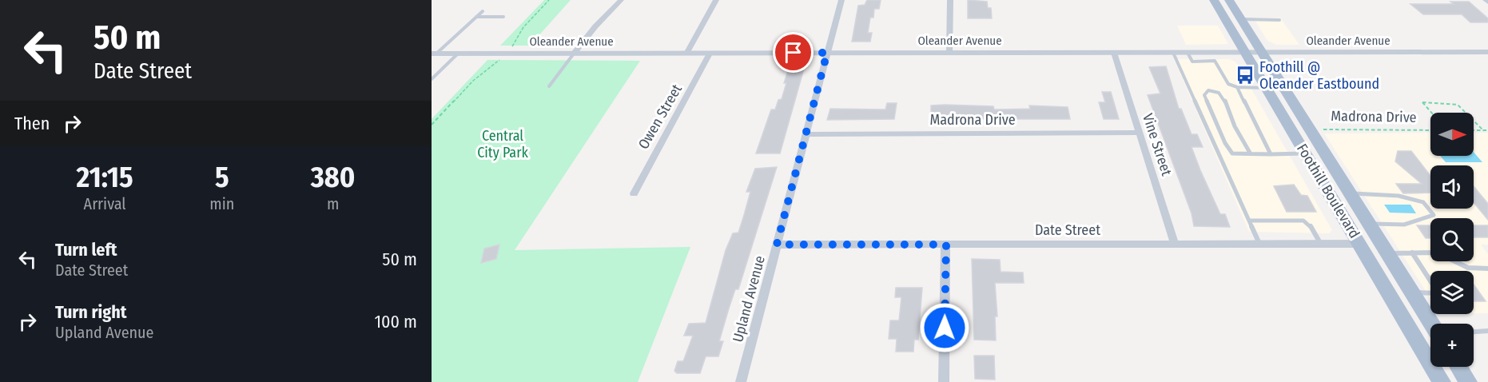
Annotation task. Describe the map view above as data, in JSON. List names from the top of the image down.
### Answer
{
  "streets": {
    "main road": ["Foothill Boulevard"],
    "street": [
      "Oleander Avenue",
      "Owen Street",
      "Madrona Drive",
      "Vine Street",
      "Date Street",
      "Upland Avenue"
    ]
  },
  "crossings": [
    ["Oleander Avenue", "Owen Street"],
    ["Oleander Avenue", "Vine Street"],
    ["Oleander Avenue", "Foothill Boulevard"],
    ["Oleander Avenue", "Upland Avenue"],
    ["Madrona Drive", "Vine Street"],
    ["Madrona Drive", "Foothill Boulevard"],
    ["Madrona Drive", "Upland Avenue"],
    ["Vine Street", "Date Street"],
    ["Foothill Boulevard", "Date Street"],
    ["Date Street", "Upland Avenue"]
  ],
  "parks": ["Central City Park"],
  "places": {
    "bus stop": ["Foothill @ Oleander Eastbound"]
  },
  "north": "right",
  "page": {
    "turn": ["50 m", "Date Street"],
    "then": "Then",
    "map_buttons": "+",
    "eta": [
      "21:15",
      "Arrival",
      "5",
      "min",
      "380",
      "m"
    ],
    "list": [
      {
        "name": "Turn left",
        "note": "Date Street",
        "value": "50 m"
      },
      {
        "name": "Turn right",
        "note": "Upland Avenue",
        "value": "100 m"
      }
    ]
  }
}
